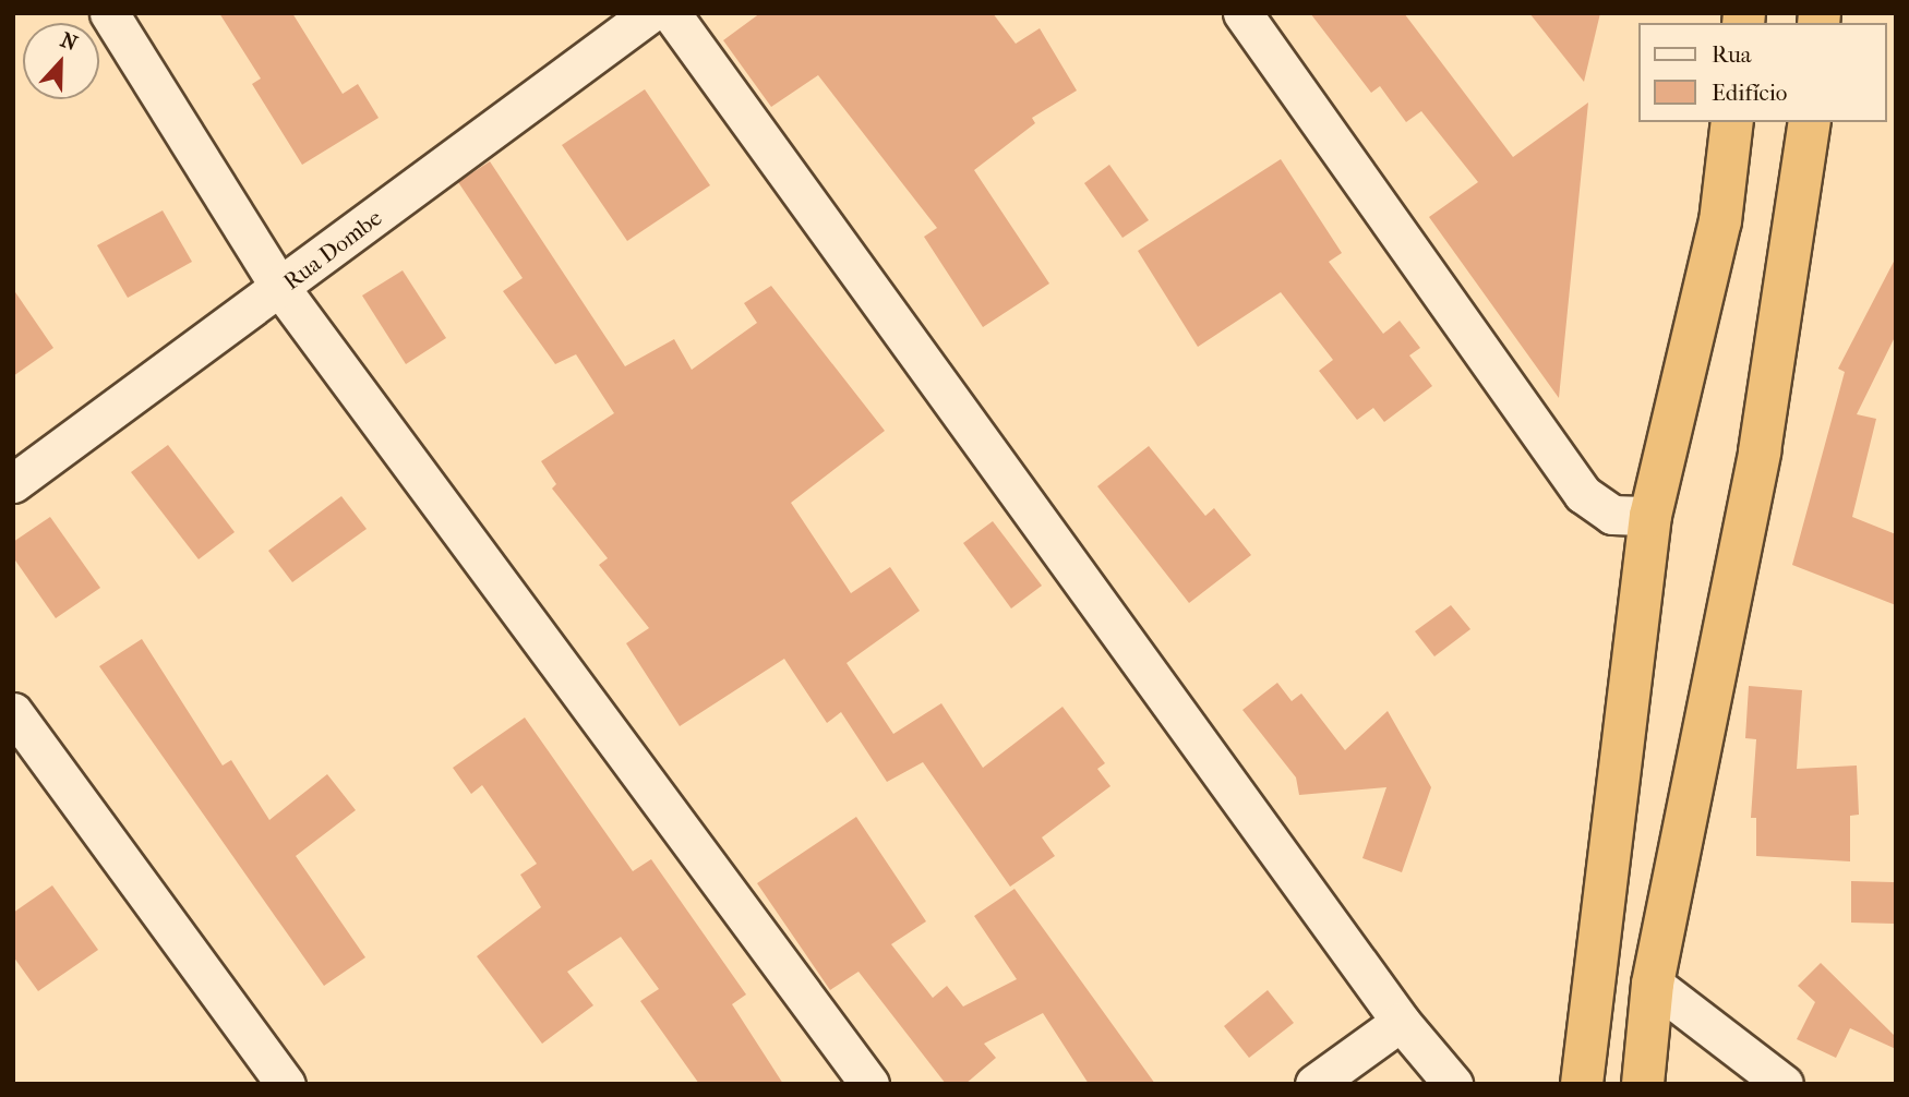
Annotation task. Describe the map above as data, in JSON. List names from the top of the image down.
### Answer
{
  "streets": {
    "street": ["Rua Dombe"]
  },
  "legend": ["Rua", "Edifício"],
  "north": "top"
}
